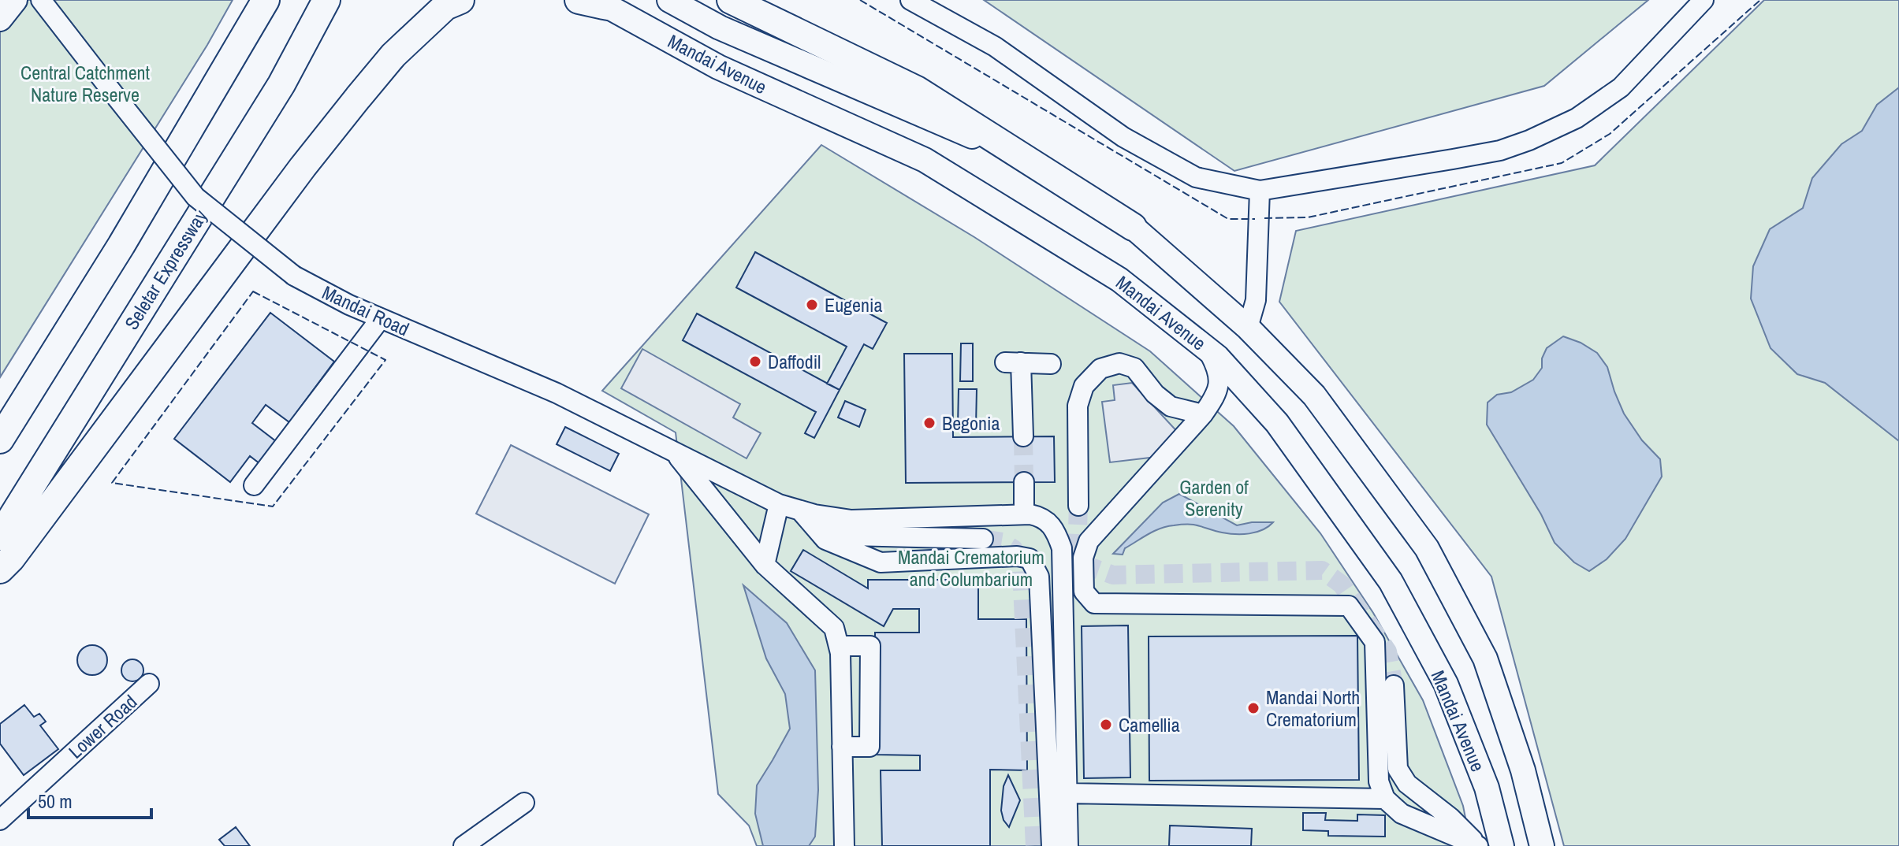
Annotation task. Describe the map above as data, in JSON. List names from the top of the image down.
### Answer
{
  "streets": {
    "highway": ["Seletar Expressway"],
    "main road": ["Mandai Avenue"],
    "street": ["Mandai Road", "Lower Road"]
  },
  "parks": ["Central Catchment Nature Reserve", "Garden of Serenity", "Mandai Crematorium and Columbarium"],
  "places": [
    "Eugenia",
    "Daffodil",
    "Begonia",
    "Mandai North Crematorium",
    "Camellia"
  ],
  "scale_bar": "50 m"
}
